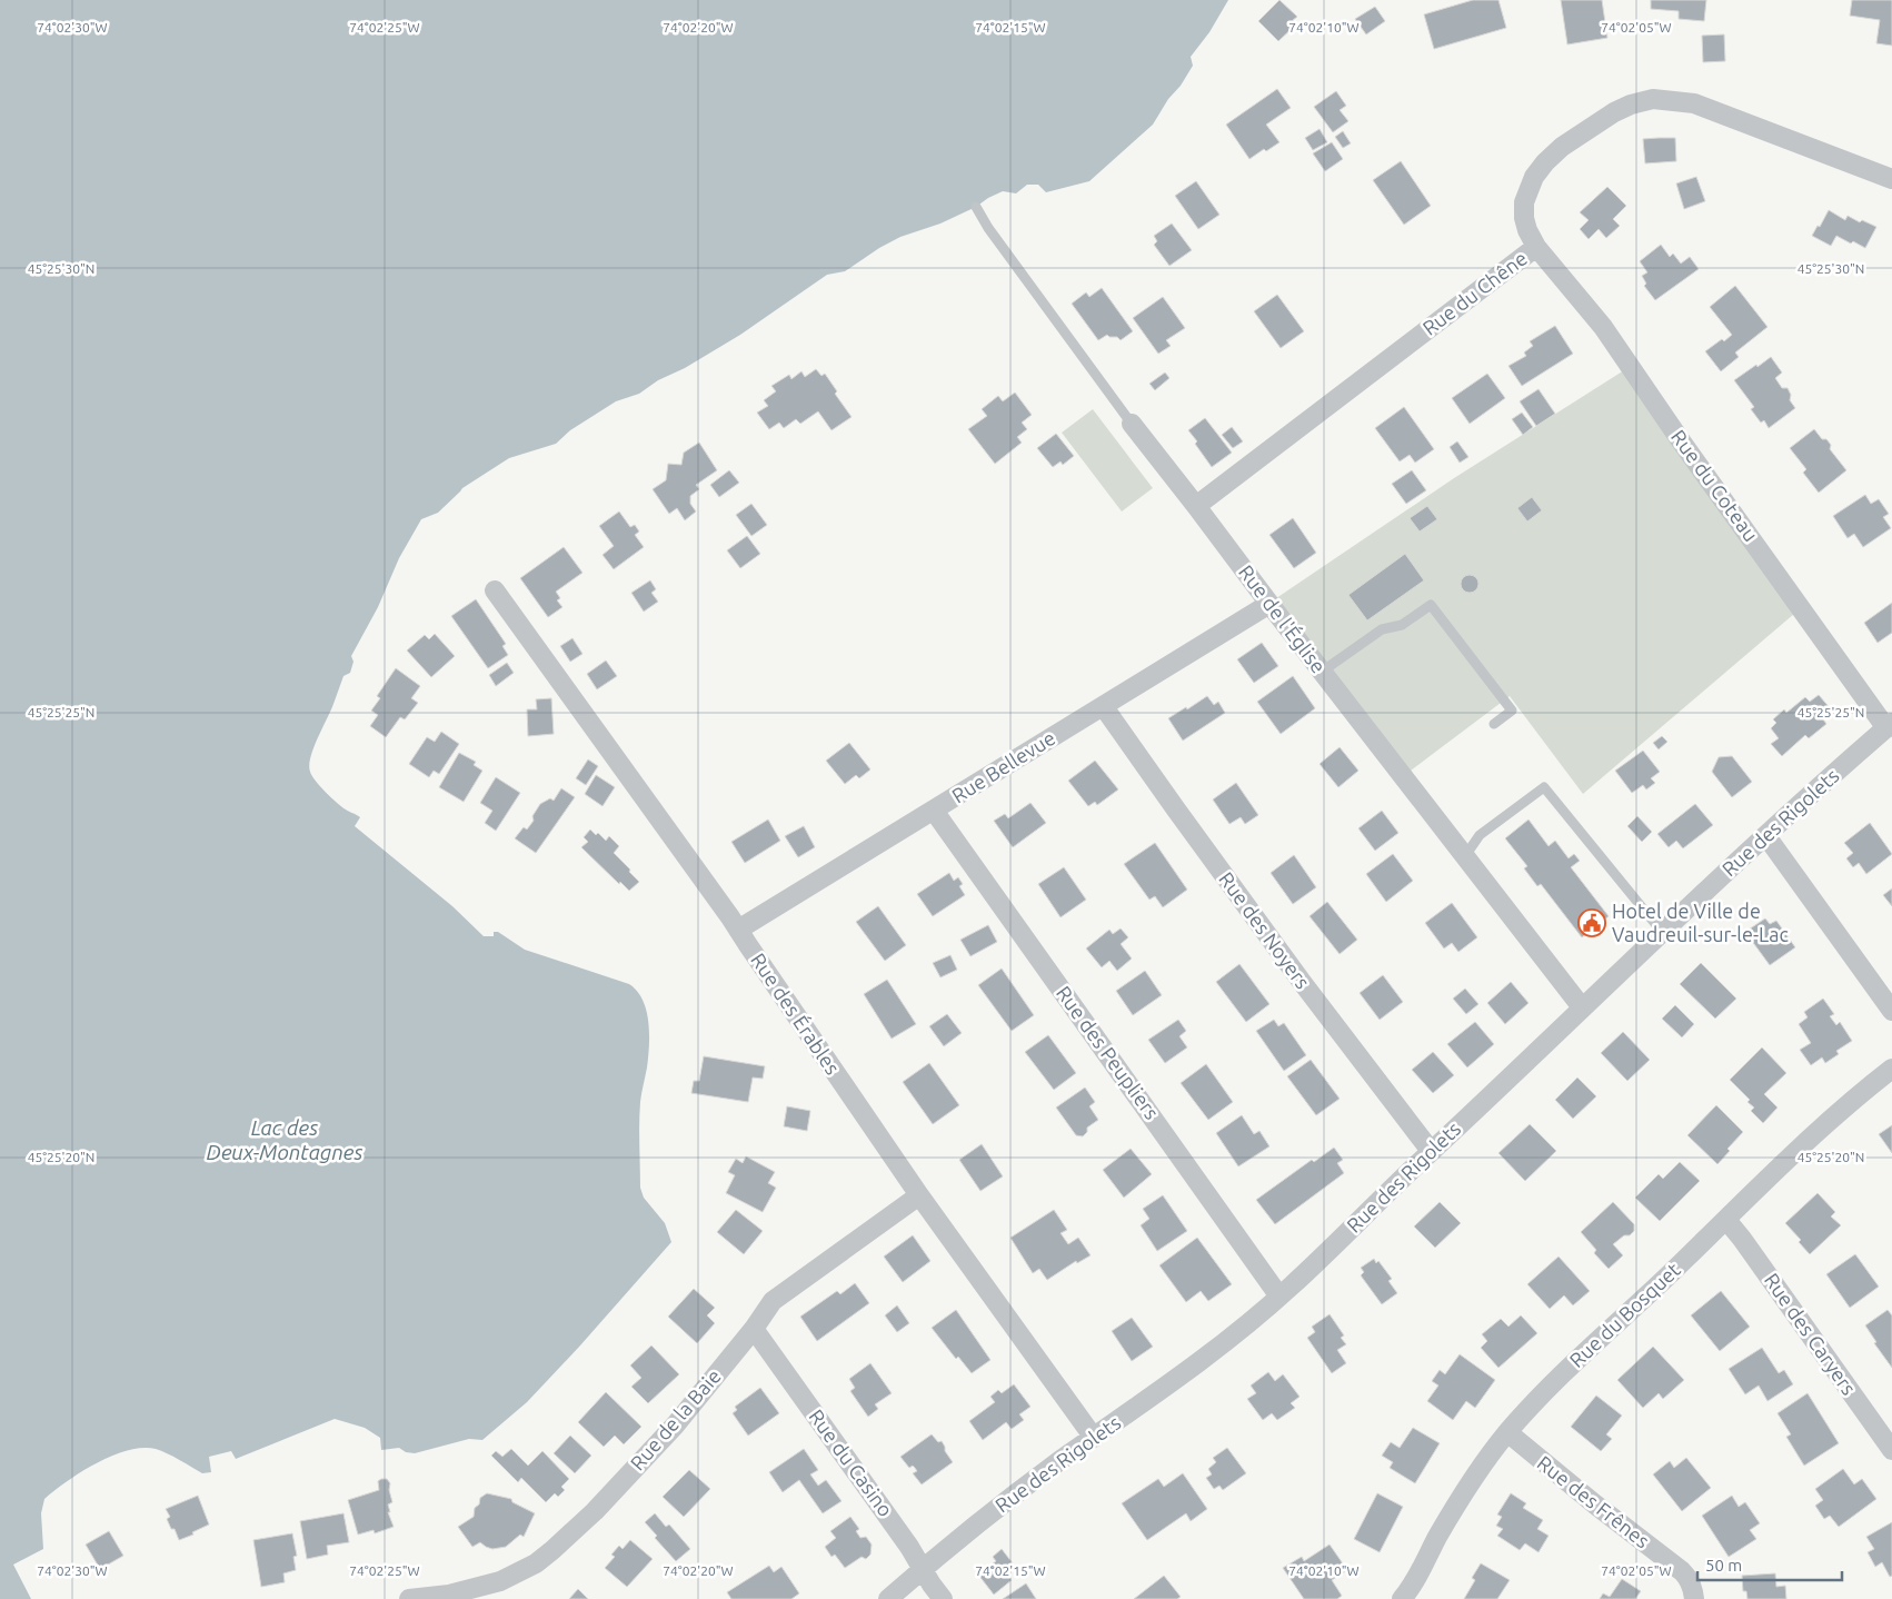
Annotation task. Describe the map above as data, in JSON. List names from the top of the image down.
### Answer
{
  "streets": {
    "street": [
      "Rue du Chêne",
      "Rue du Coteau",
      "Rue de l'Église",
      "Rue Bellevue",
      "Rue des Rigolets",
      "Rue des Noyers",
      "Rue des Érables",
      "Rue des Peupliers",
      "Rue du Bosquet",
      "Rue des Caryers",
      "Rue de la Baie",
      "Rue du Casino",
      "Rue des Frênes"
    ]
  },
  "crossings": [
    ["Rue du Chêne", "Rue du Coteau"],
    ["Rue du Chêne", "Rue de l'Église"],
    ["Rue du Coteau", "Rue des Rigolets"],
    ["Rue de l'Église", "Rue Bellevue"],
    ["Rue de l'Église", "Rue des Rigolets"],
    ["Rue Bellevue", "Rue des Noyers"],
    ["Rue Bellevue", "Rue des Érables"],
    ["Rue Bellevue", "Rue des Peupliers"],
    ["Rue des Rigolets", "Rue des Noyers"],
    ["Rue des Rigolets", "Rue des Érables"],
    ["Rue des Rigolets", "Rue des Peupliers"],
    ["Rue des Rigolets", "Rue du Casino"],
    ["Rue des Érables", "Rue de la Baie"],
    ["Rue du Bosquet", "Rue des Caryers"],
    ["Rue du Bosquet", "Rue des Frênes"],
    ["Rue de la Baie", "Rue du Casino"]
  ],
  "water": ["Lac des Deux-Montagnes"],
  "places": {
    "public building": ["Hotel de Ville de Vaudreuil-sur-le-Lac"]
  },
  "scale_bar": "50 m",
  "coordinates": [
    "74°02'30\"W",
    "74°02'25\"W",
    "74°02'20\"W",
    "74°02'15\"W",
    "74°02'10\"W",
    "74°02'05\"W",
    "45°25'30\"N",
    "45°25'25\"N",
    "45°25'20\"N"
  ]
}
